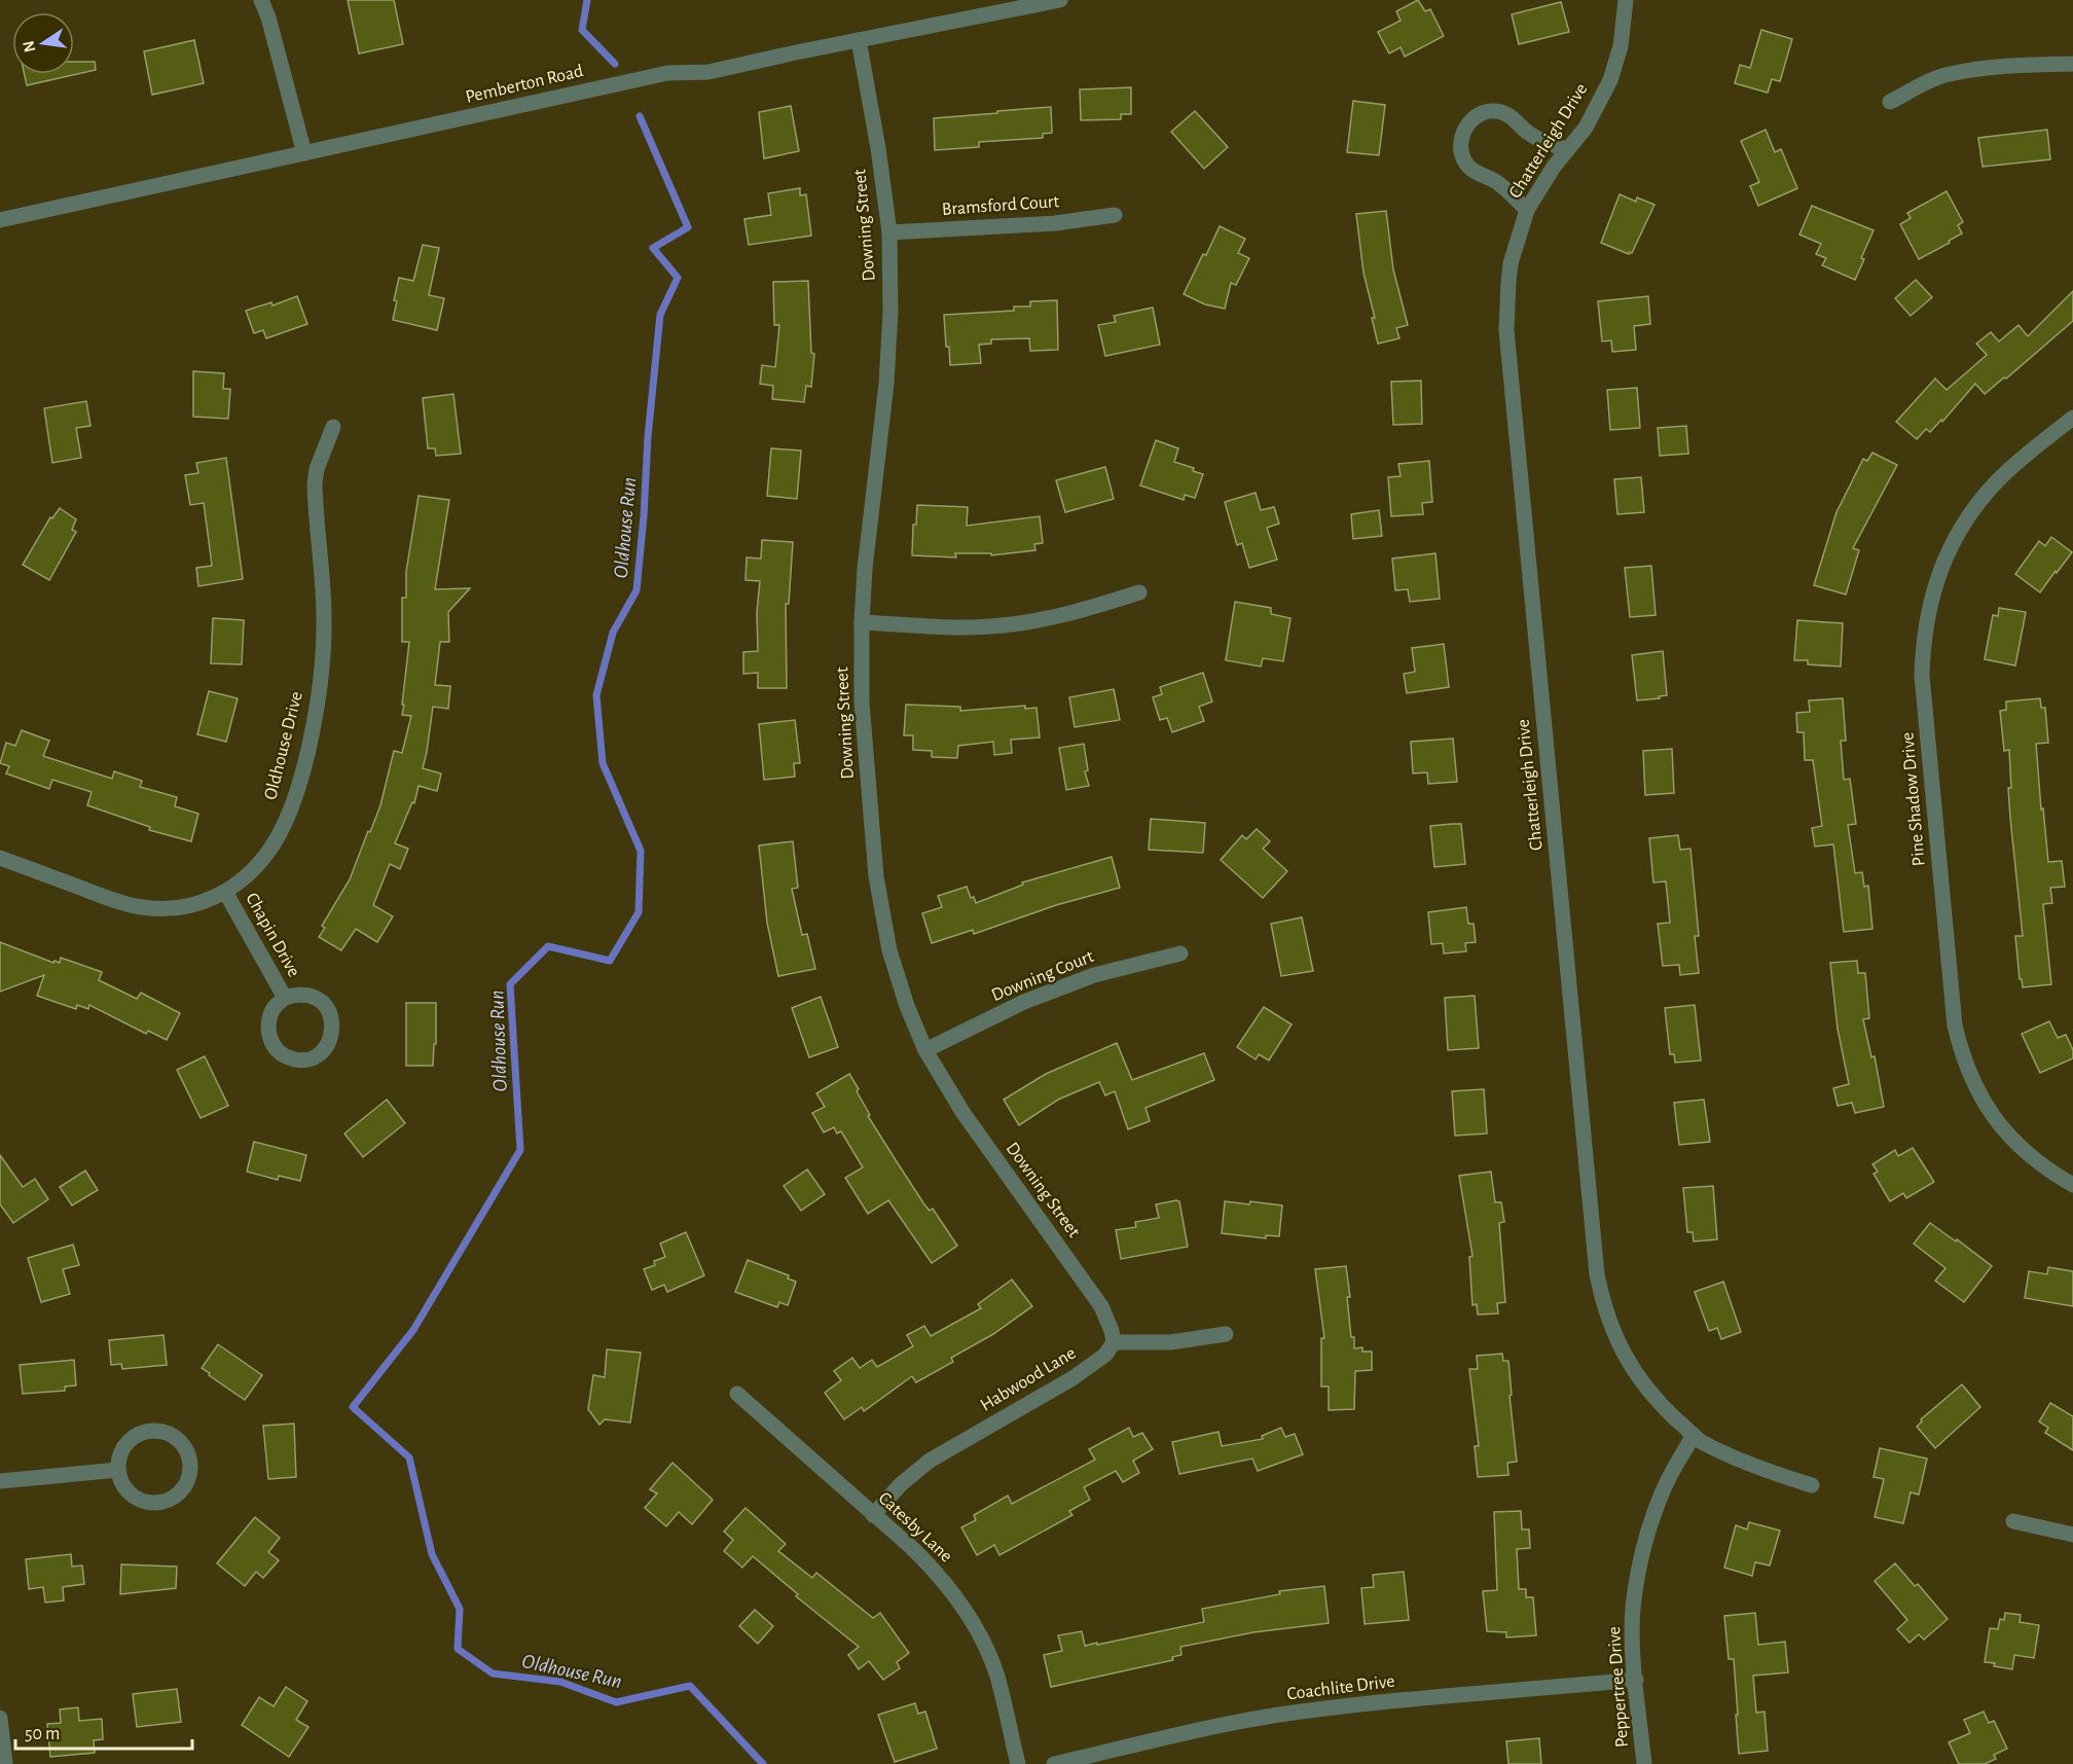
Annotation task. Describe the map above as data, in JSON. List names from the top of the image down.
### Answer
{
  "streets": {
    "street": [
      "Pemberton Road",
      "Chatterleigh Drive",
      "Bramsford Court",
      "Downing Street",
      "Oldhouse Drive",
      "Pine Shadow Drive",
      "Chapin Drive",
      "Downing Court",
      "Habwood Lane",
      "Catesby Lane",
      "Peppertree Drive",
      "Coachlite Drive"
    ]
  },
  "crossings": [
    ["Pemberton Road", "Downing Street"],
    ["Chatterleigh Drive", "Peppertree Drive"],
    ["Bramsford Court", "Downing Street"],
    ["Downing Street", "Downing Court"],
    ["Downing Street", "Habwood Lane"],
    ["Oldhouse Drive", "Chapin Drive"],
    ["Habwood Lane", "Catesby Lane"],
    ["Peppertree Drive", "Coachlite Drive"]
  ],
  "water": ["Oldhouse Run"],
  "scale_bar": "50 m",
  "north": "left"
}
